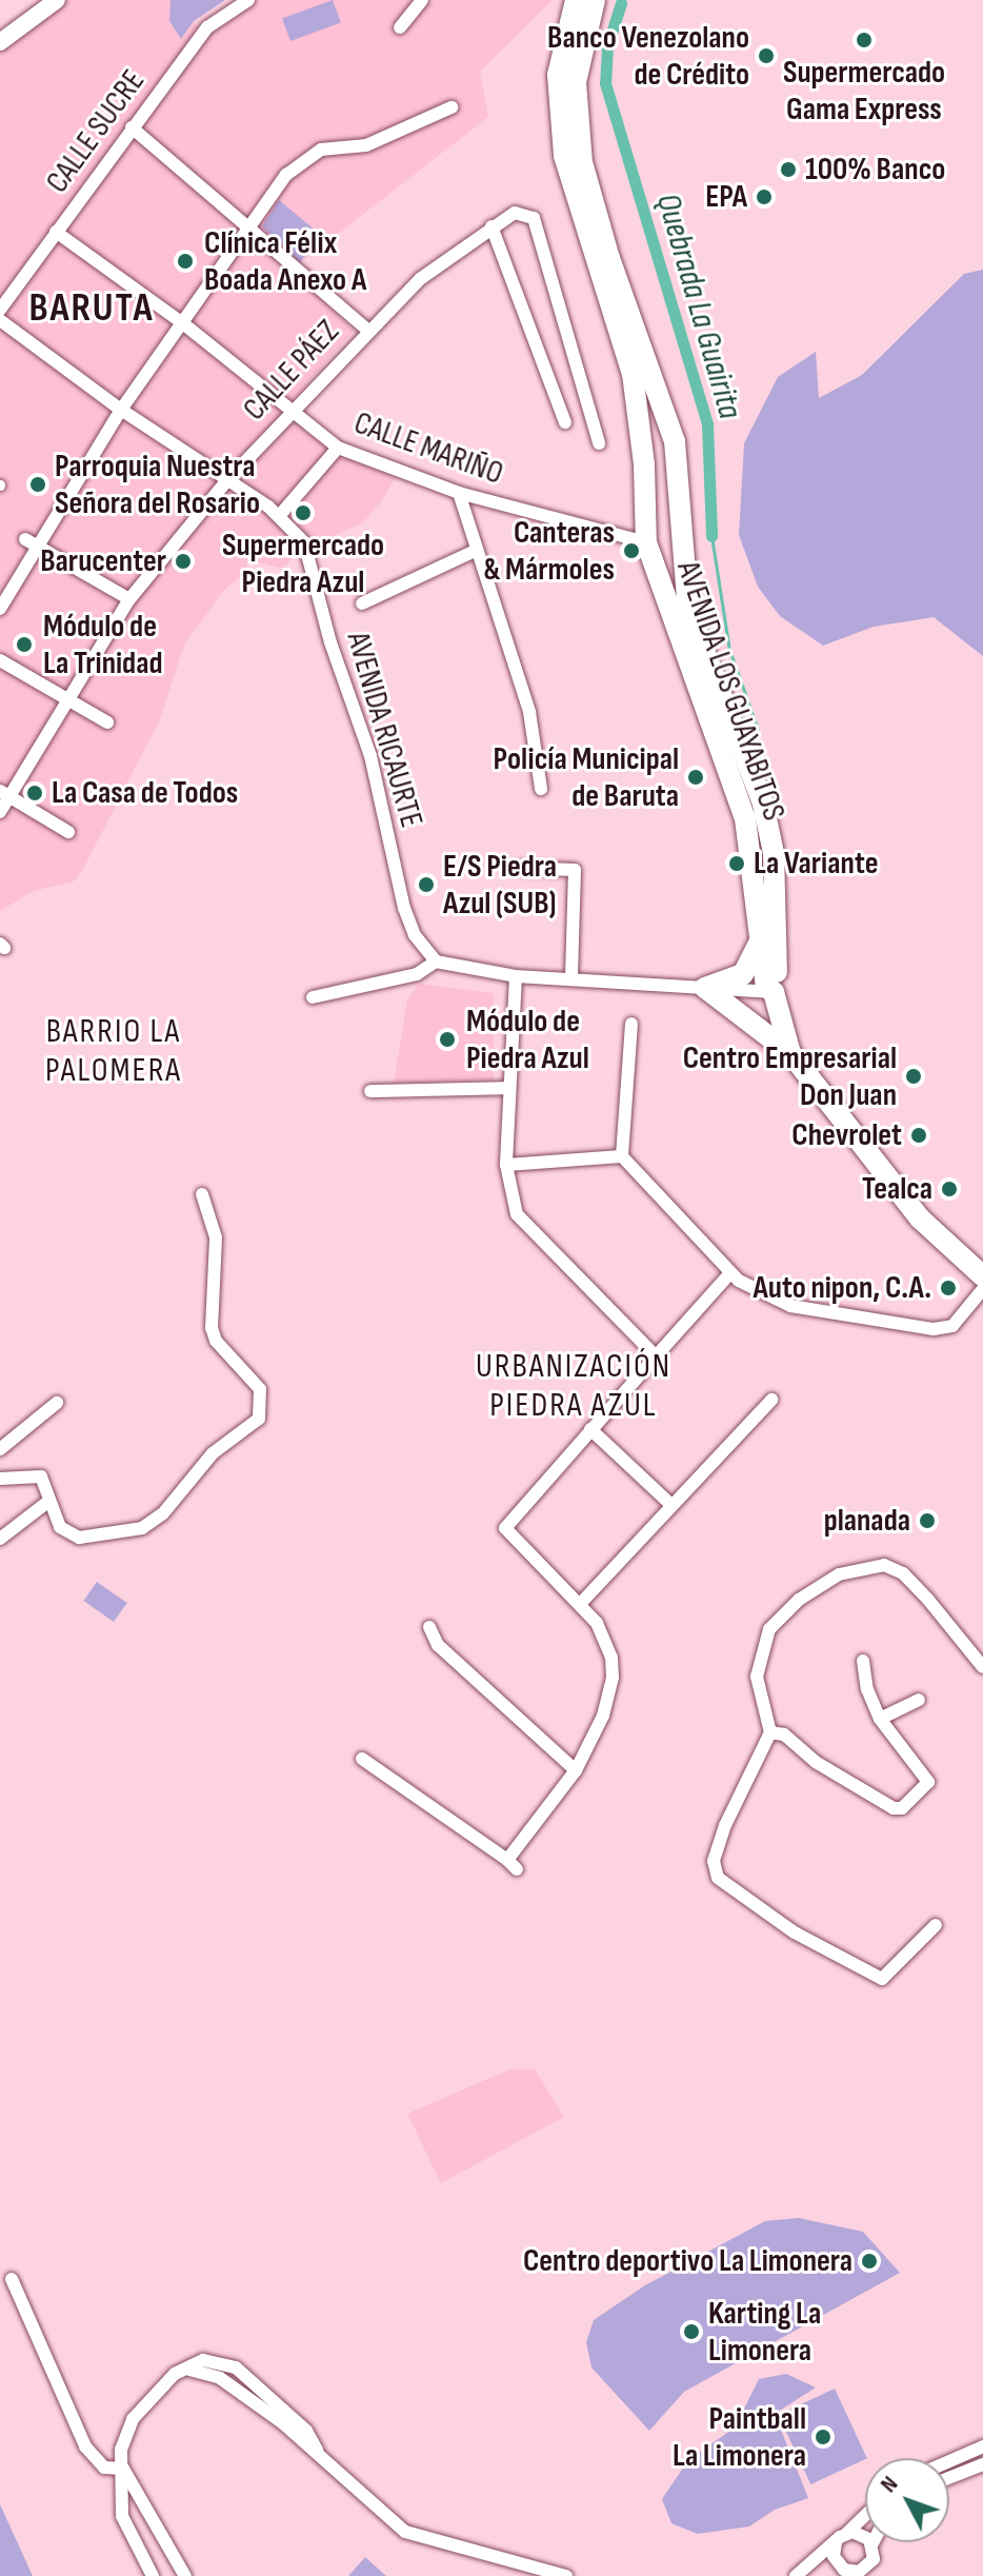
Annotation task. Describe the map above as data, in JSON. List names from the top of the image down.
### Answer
{
  "streets": {
    "main road": ["AVENIDA LOS GUAYABITOS"],
    "street": [
      "CALLE SUCRE",
      "CALLE PÁEZ",
      "CALLE MARIÑO",
      "AVENIDA RICAURTE"
    ]
  },
  "crossings": [
    ["CALLE SUCRE", "CALLE MARIÑO"],
    ["CALLE PÁEZ", "CALLE MARIÑO"],
    ["CALLE PÁEZ", "AVENIDA RICAURTE"],
    ["CALLE MARIÑO", "AVENIDA LOS GUAYABITOS"]
  ],
  "districts": ["BARUTA", "BARRIO LA PALOMERA", "URBANIZACIÓN PIEDRA AZUL"],
  "water": ["Quebrada La Guairita"],
  "places": [
    "Supermercado Gama Express",
    "Banco Venezolano de Crédito",
    "100% Banco",
    "EPA",
    "Clínica Félix Boada Anexo A",
    "Parroquia Nuestra Señora del Rosario",
    "Supermercado Piedra Azul",
    "Canteras & Mármoles",
    "Barucenter",
    "Módulo de La Trinidad",
    "Policía Municipal de Baruta",
    "La Casa de Todos",
    "La Variante",
    "E/S Piedra Azul (SUB)",
    "Módulo de Piedra Azul",
    "Centro Empresarial Don Juan",
    "Chevrolet",
    "Tealca",
    "Auto nipon, C.A.",
    "planada",
    "Centro deportivo La Limonera",
    "Karting La Limonera",
    "Paintball La Limonera"
  ],
  "north": "top left"
}
